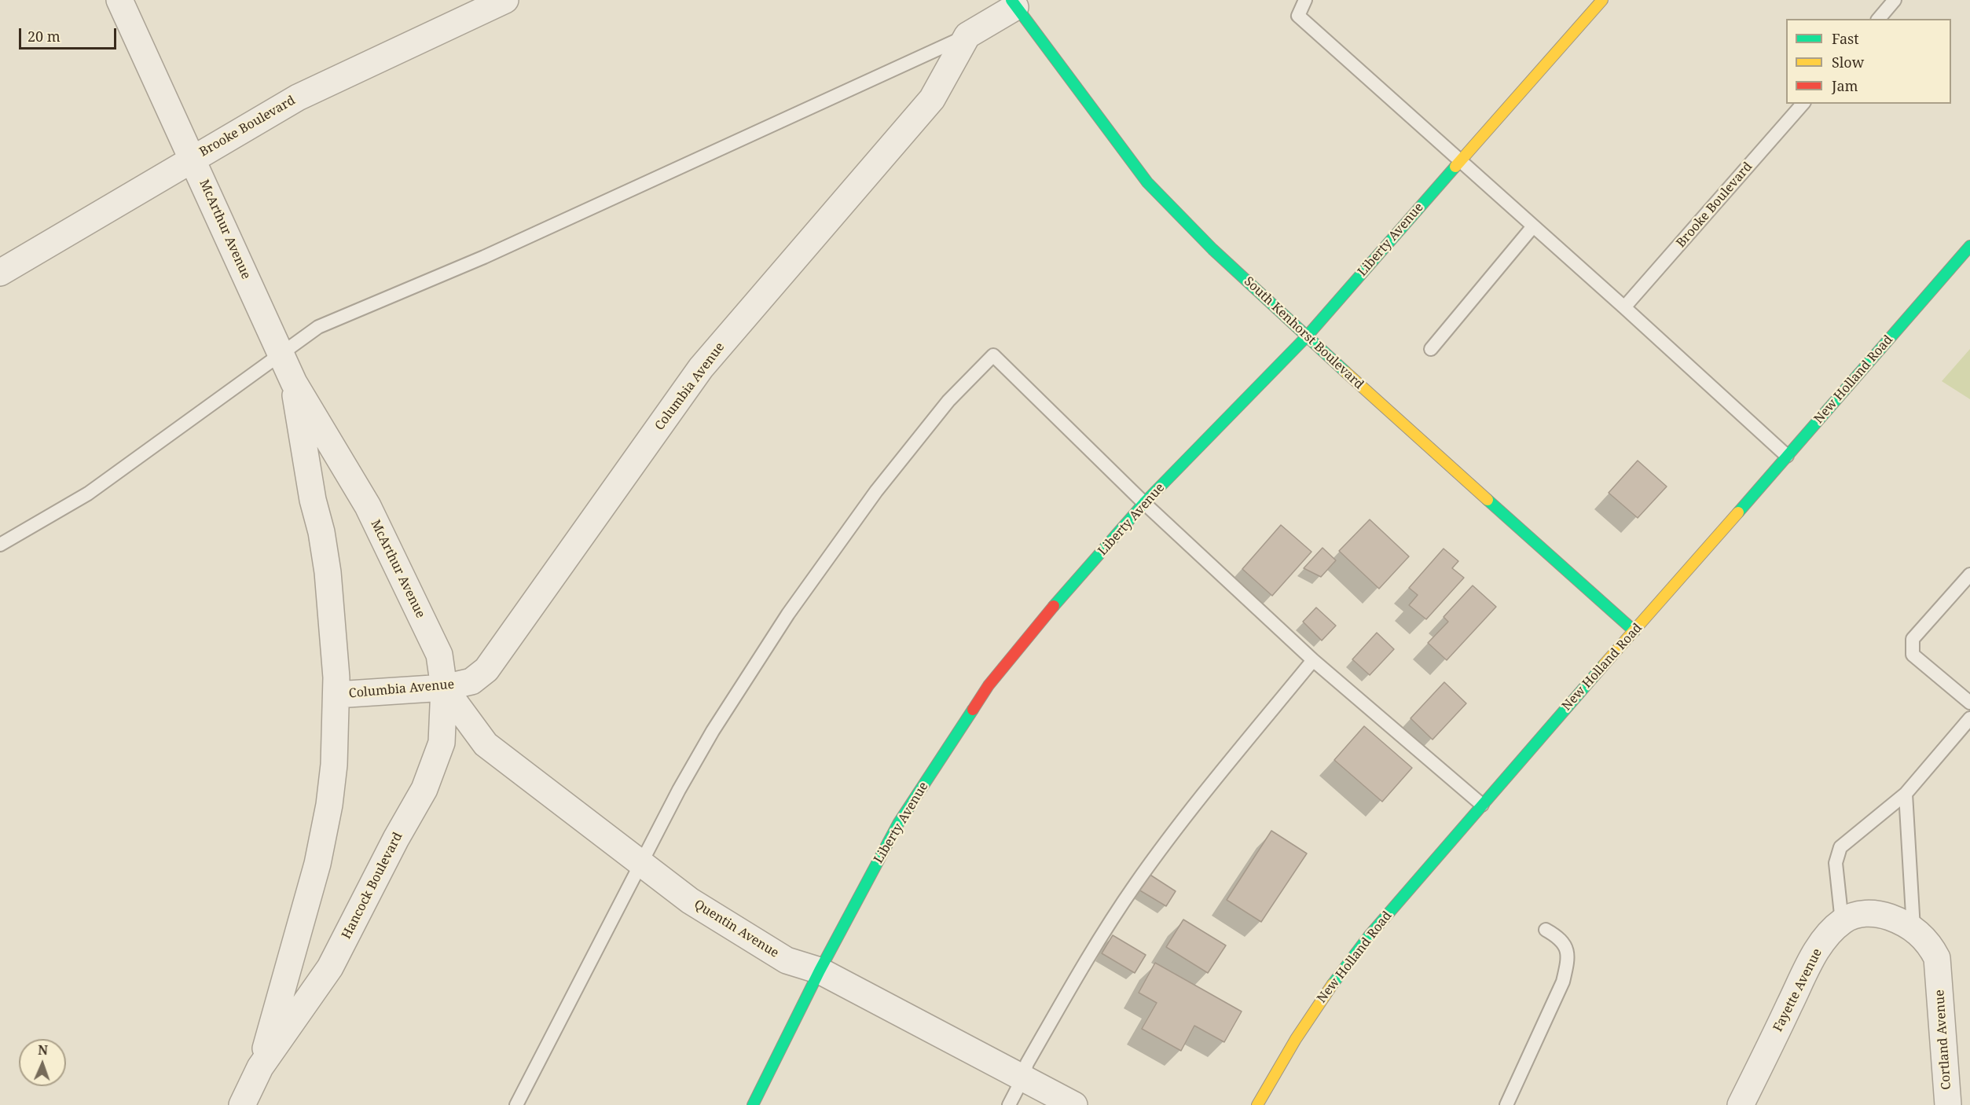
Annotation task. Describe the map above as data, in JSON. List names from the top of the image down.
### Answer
{
  "streets": {
    "street": [
      "Brooke Boulevard",
      "McArthur Avenue",
      "Liberty Avenue",
      "South Kenhorst Boulevard",
      "New Holland Road",
      "Columbia Avenue",
      "Hancock Boulevard",
      "Quentin Avenue",
      "Fayette Avenue",
      "Cortland Avenue"
    ]
  },
  "crossings": [
    ["Brooke Boulevard", "McArthur Avenue"],
    ["McArthur Avenue", "Columbia Avenue"],
    ["McArthur Avenue", "Hancock Boulevard"],
    ["McArthur Avenue", "Quentin Avenue"],
    ["Liberty Avenue", "South Kenhorst Boulevard"],
    ["Liberty Avenue", "Quentin Avenue"],
    ["South Kenhorst Boulevard", "New Holland Road"],
    ["Columbia Avenue", "Hancock Boulevard"],
    ["Columbia Avenue", "Quentin Avenue"],
    ["Hancock Boulevard", "Quentin Avenue"],
    ["Fayette Avenue", "Cortland Avenue"]
  ],
  "legend": ["Fast", "Slow", "Jam"],
  "scale_bar": "20 m",
  "north": "top"
}
